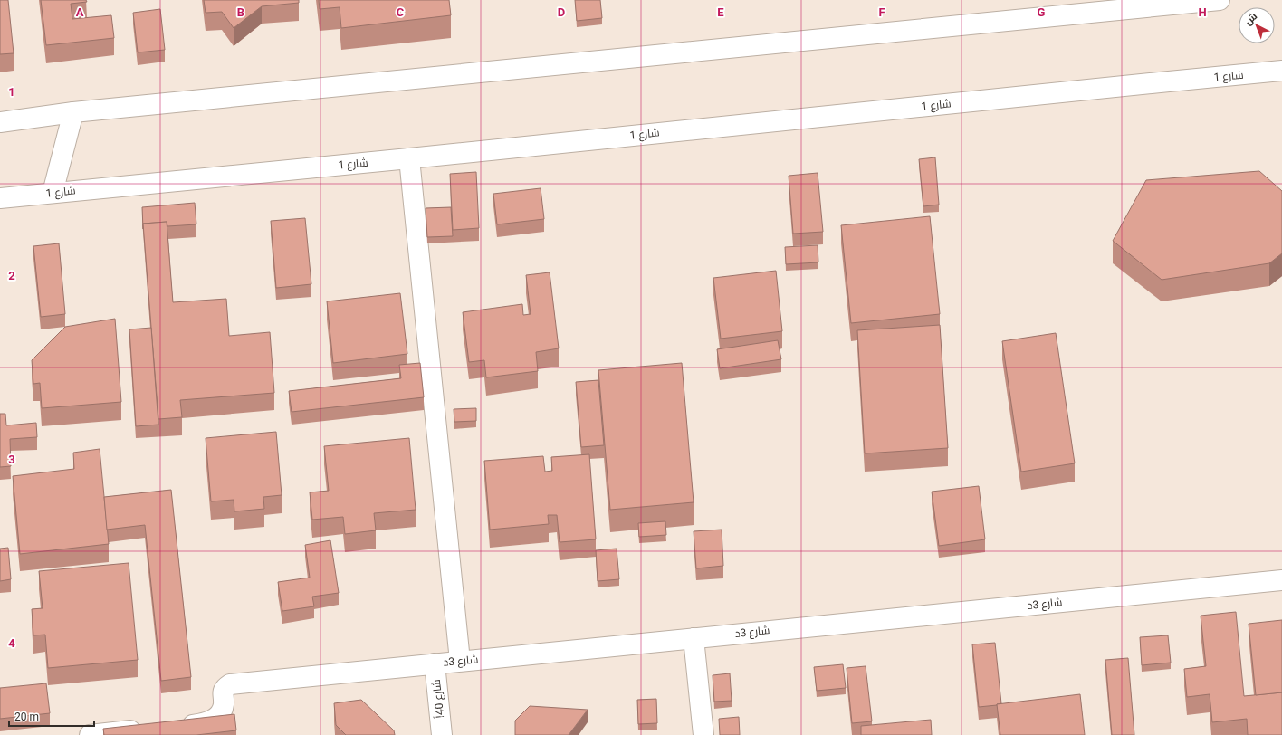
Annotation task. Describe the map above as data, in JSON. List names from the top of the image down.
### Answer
{
  "streets": {
    "street": ["شارع 1", "شارع 3د", "شارع 40أ"]
  },
  "crossings": [
    ["شارع 3د", "شارع 40أ"]
  ],
  "scale_bar": "20 m",
  "north": "top left",
  "grid": {
    "columns": [
      "A",
      "B",
      "C",
      "D",
      "E",
      "F",
      "G",
      "H"
    ],
    "rows": [
      "1",
      "2",
      "3",
      "4"
    ]
  }
}
